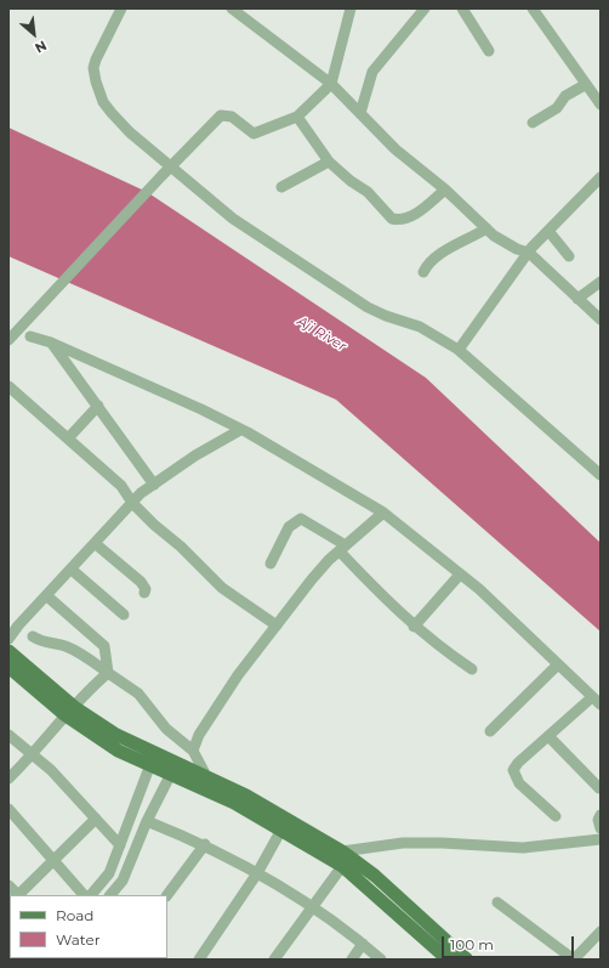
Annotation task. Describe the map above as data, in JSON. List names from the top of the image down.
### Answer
{
  "water": ["Aji River"],
  "legend": ["Road", "Water"],
  "scale_bar": "100 m",
  "north": "bottom right"
}
